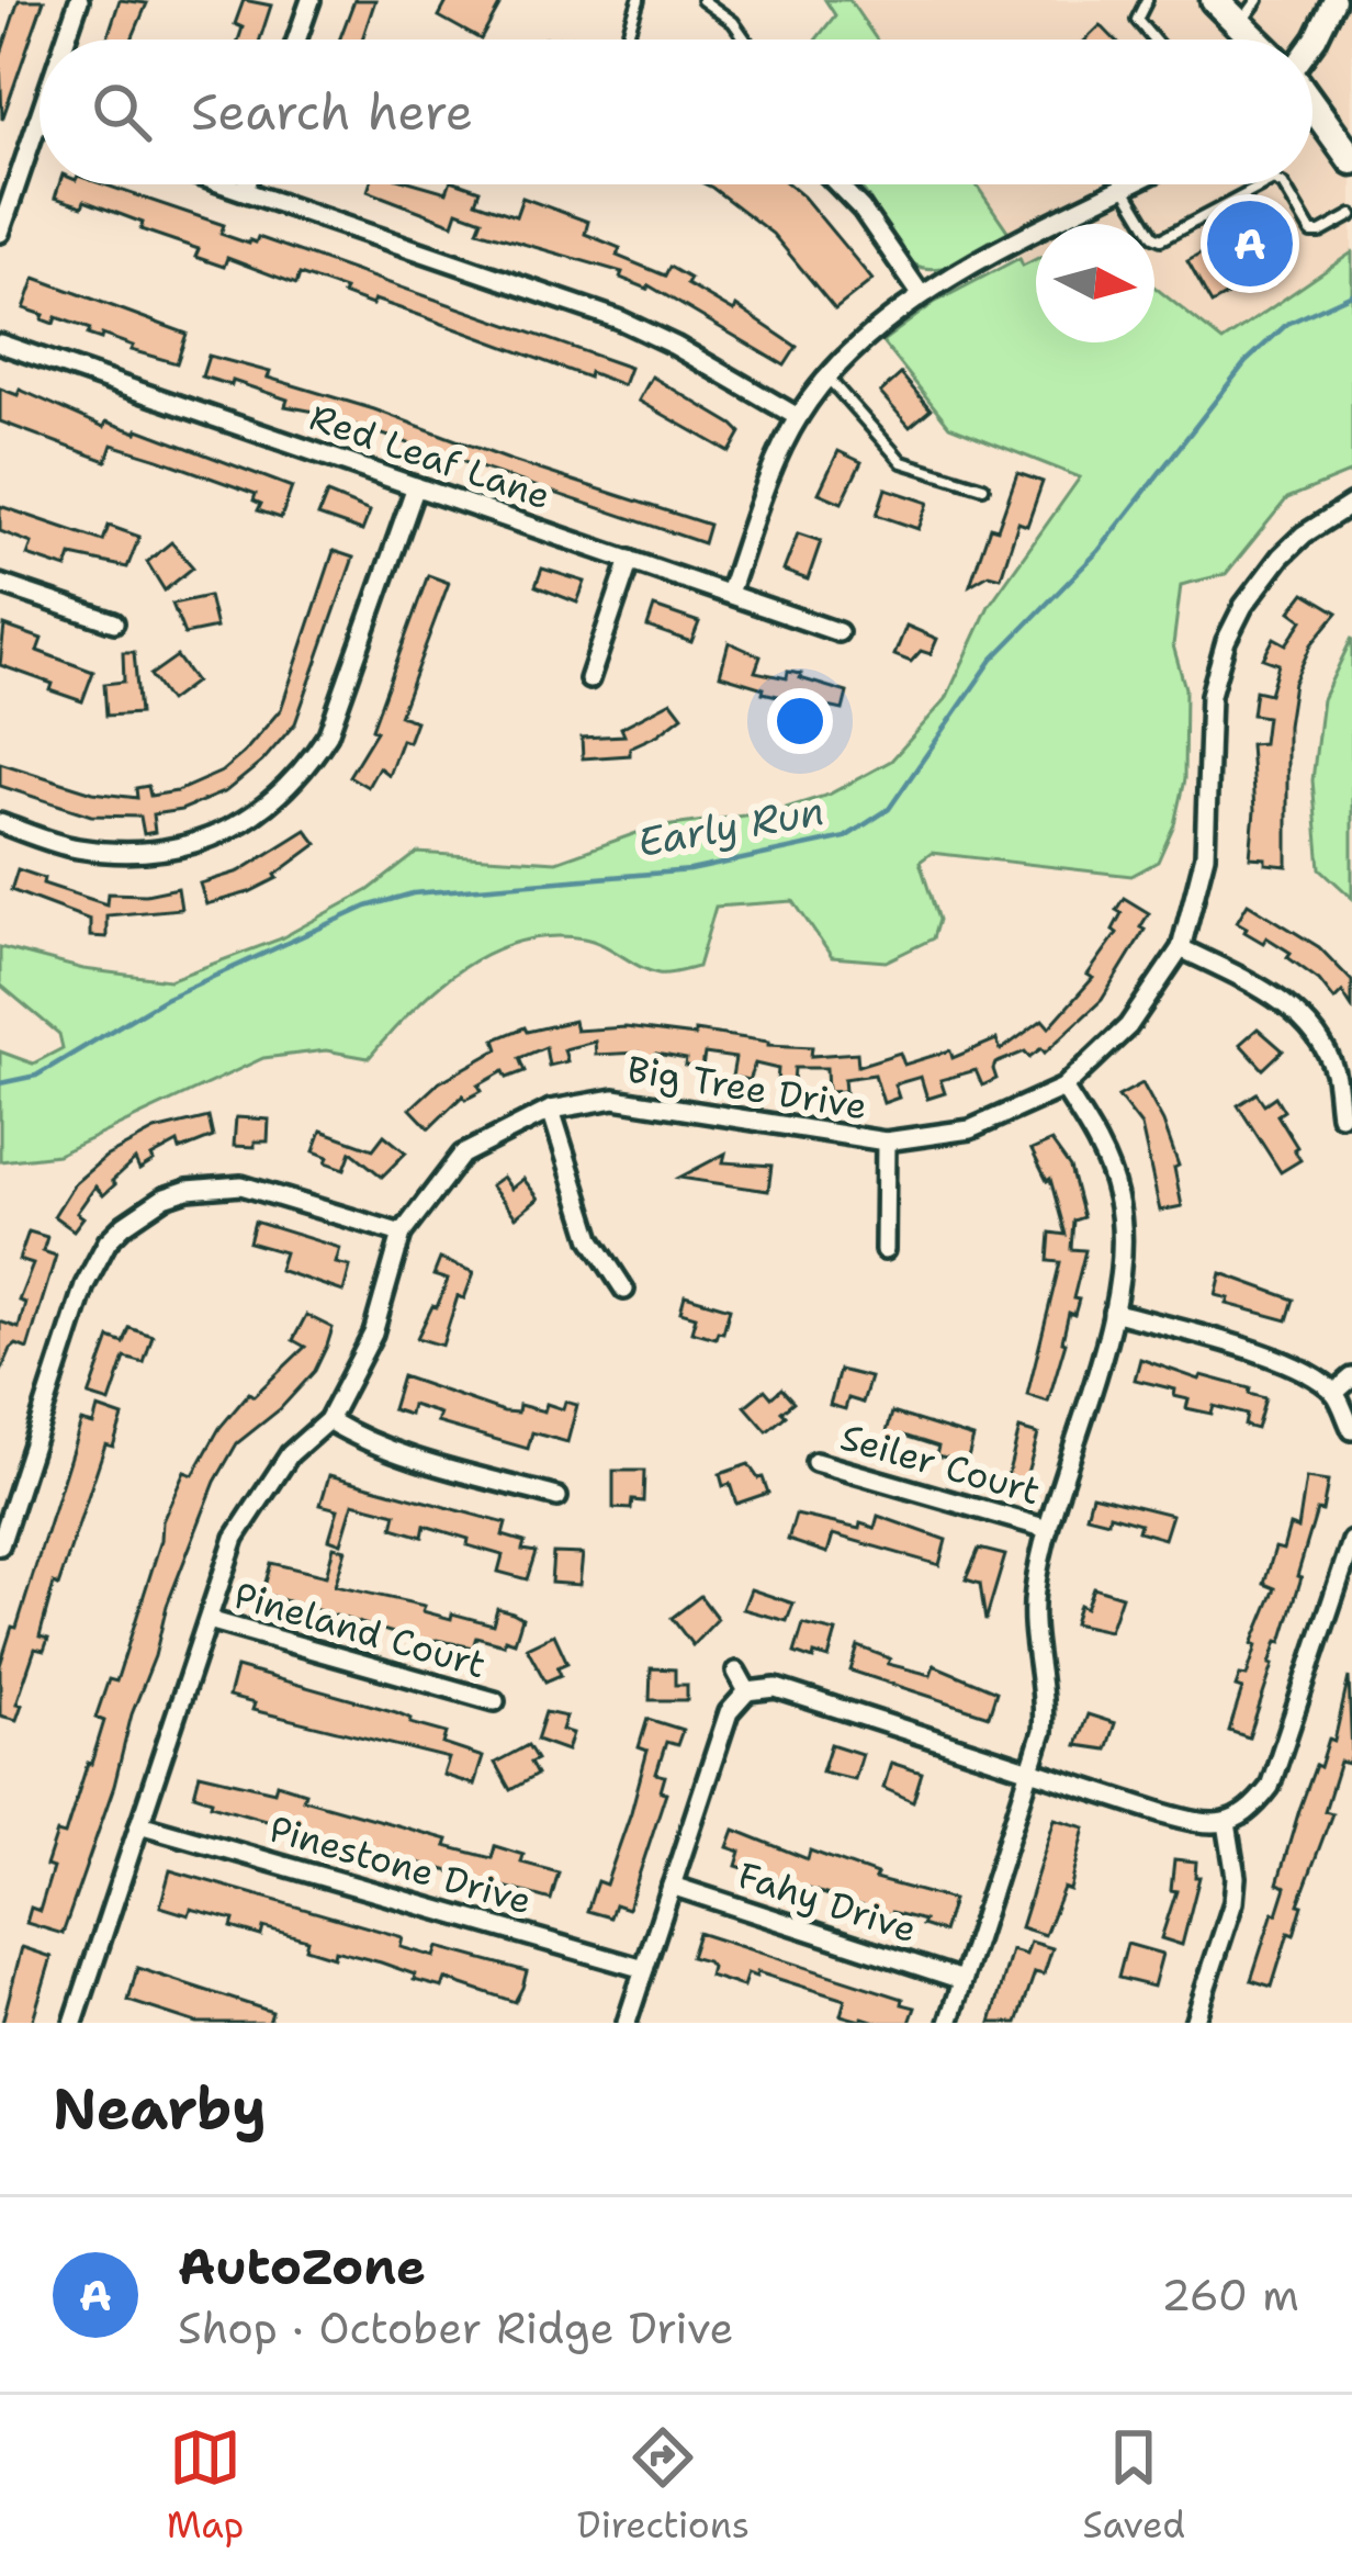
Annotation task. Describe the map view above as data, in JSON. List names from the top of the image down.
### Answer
{
  "streets": {
    "street": [
      "Red Leaf Lane",
      "Big Tree Drive",
      "Seiler Court",
      "Pineland Court",
      "Pinestone Drive",
      "Fahy Drive"
    ]
  },
  "crossings": [
    ["Big Tree Drive", "Pineland Court"],
    ["Big Tree Drive", "Pinestone Drive"]
  ],
  "water": ["Early Run"],
  "north": "right",
  "page": {
    "search": "Search here",
    "pins": "A",
    "heading": "Nearby",
    "list": [
      {
        "mark": "A",
        "name": "AutoZone",
        "note": "Shop · October Ridge Drive",
        "value": "260 m"
      }
    ],
    "nav": ["Map", "Directions", "Saved"]
  }
}
